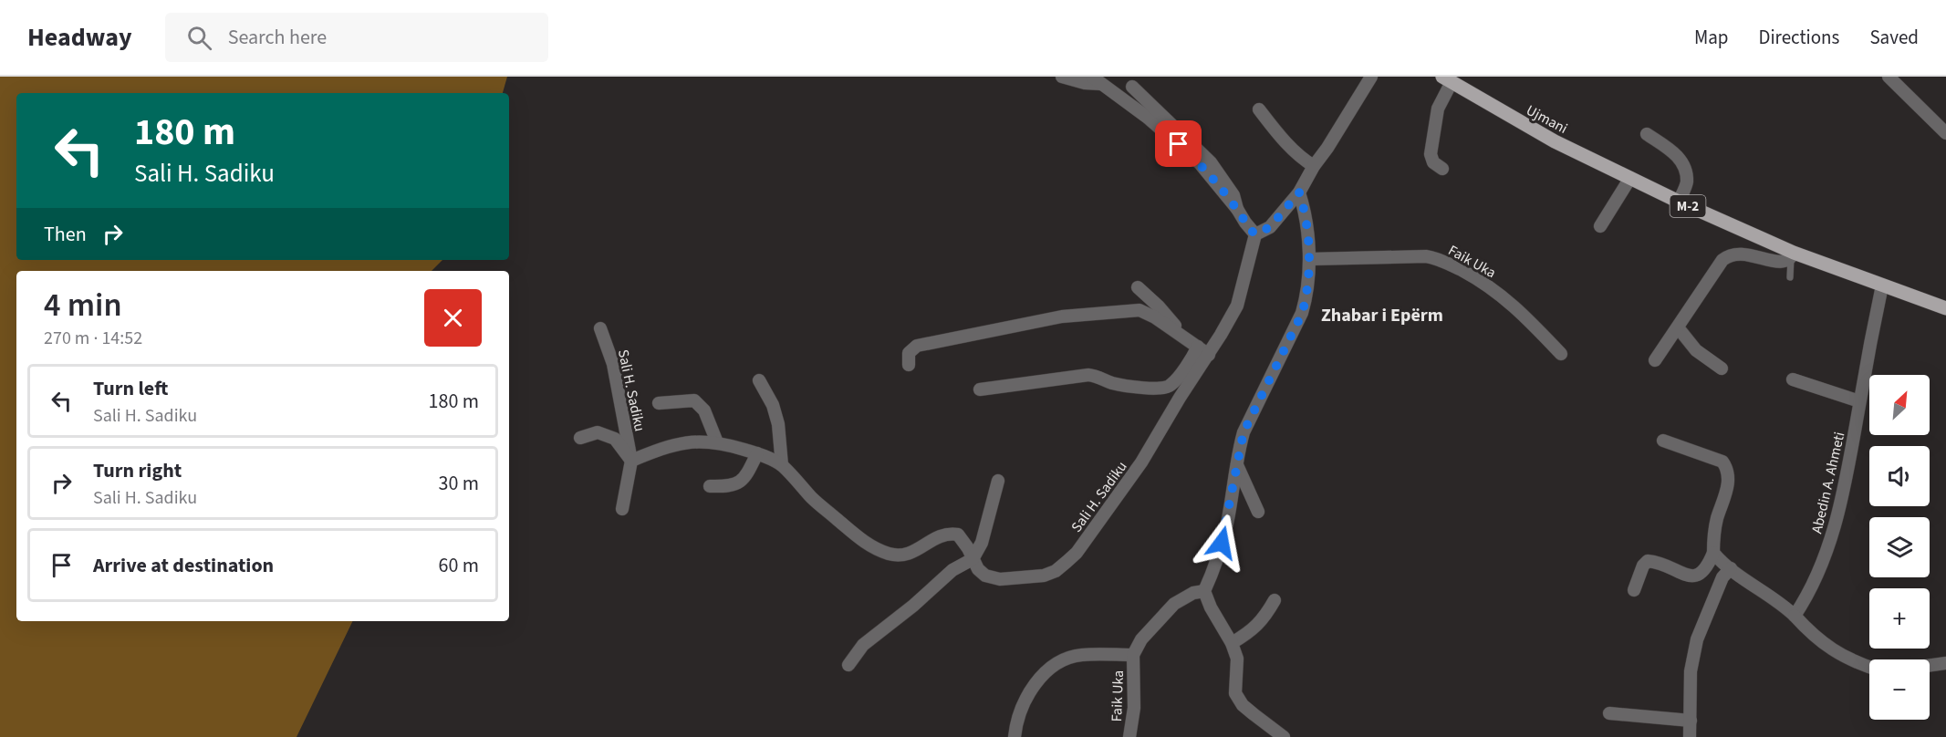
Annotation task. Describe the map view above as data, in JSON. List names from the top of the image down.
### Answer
{
  "streets": {
    "main road": ["Ujmani", "M-2"],
    "street": ["Faik Uka", "Sali H. Sadiku", "Abedin A. Ahmeti"]
  },
  "crossings": [
    ["Ujmani", "Abedin A. Ahmeti"]
  ],
  "districts": ["Zhabar i Epërm"],
  "north": "top right",
  "page": {
    "header": "Headway",
    "search": "Search here",
    "nav": ["Map", "Directions", "Saved"],
    "turn": ["180 m", "Sali H. Sadiku"],
    "then": "Then",
    "heading": ["4 min", "270 m · 14:52"],
    "list": [
      {
        "name": "Turn left",
        "note": "Sali H. Sadiku",
        "value": "180 m"
      },
      {
        "name": "Turn right",
        "note": "Sali H. Sadiku",
        "value": "30 m"
      },
      {
        "name": "Arrive at destination",
        "value": "60 m"
      }
    ],
    "map_buttons": ["+", "−"]
  }
}
